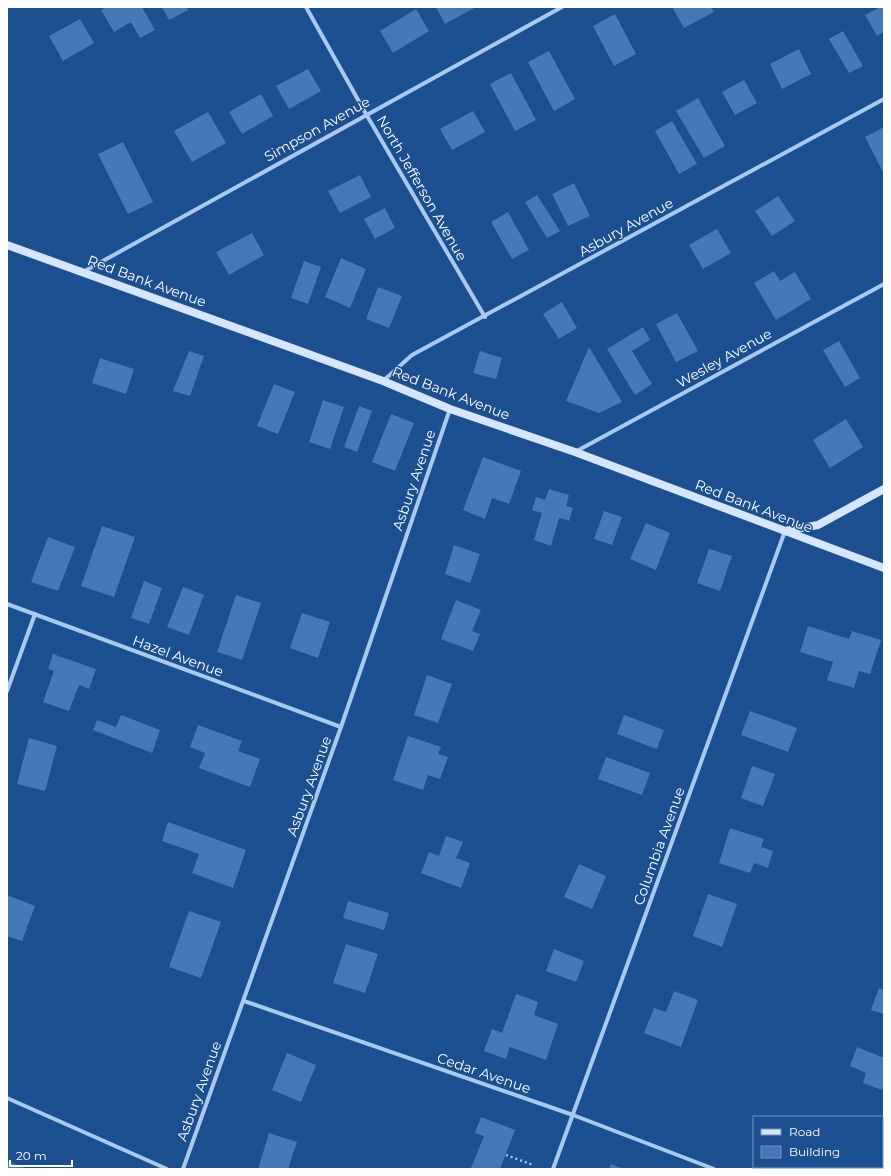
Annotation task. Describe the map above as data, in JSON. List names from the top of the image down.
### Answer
{
  "streets": {
    "street": [
      "Simpson Avenue",
      "North Jefferson Avenue",
      "Asbury Avenue",
      "Red Bank Avenue",
      "Wesley Avenue",
      "Hazel Avenue",
      "Columbia Avenue",
      "Cedar Avenue"
    ]
  },
  "crossings": [
    ["Simpson Avenue", "North Jefferson Avenue"],
    ["Simpson Avenue", "Red Bank Avenue"],
    ["North Jefferson Avenue", "Asbury Avenue"],
    ["Asbury Avenue", "Red Bank Avenue"],
    ["Asbury Avenue", "Hazel Avenue"],
    ["Asbury Avenue", "Cedar Avenue"],
    ["Red Bank Avenue", "Wesley Avenue"],
    ["Red Bank Avenue", "Columbia Avenue"],
    ["Columbia Avenue", "Cedar Avenue"]
  ],
  "legend": ["Road", "Building"],
  "scale_bar": "20 m"
}
